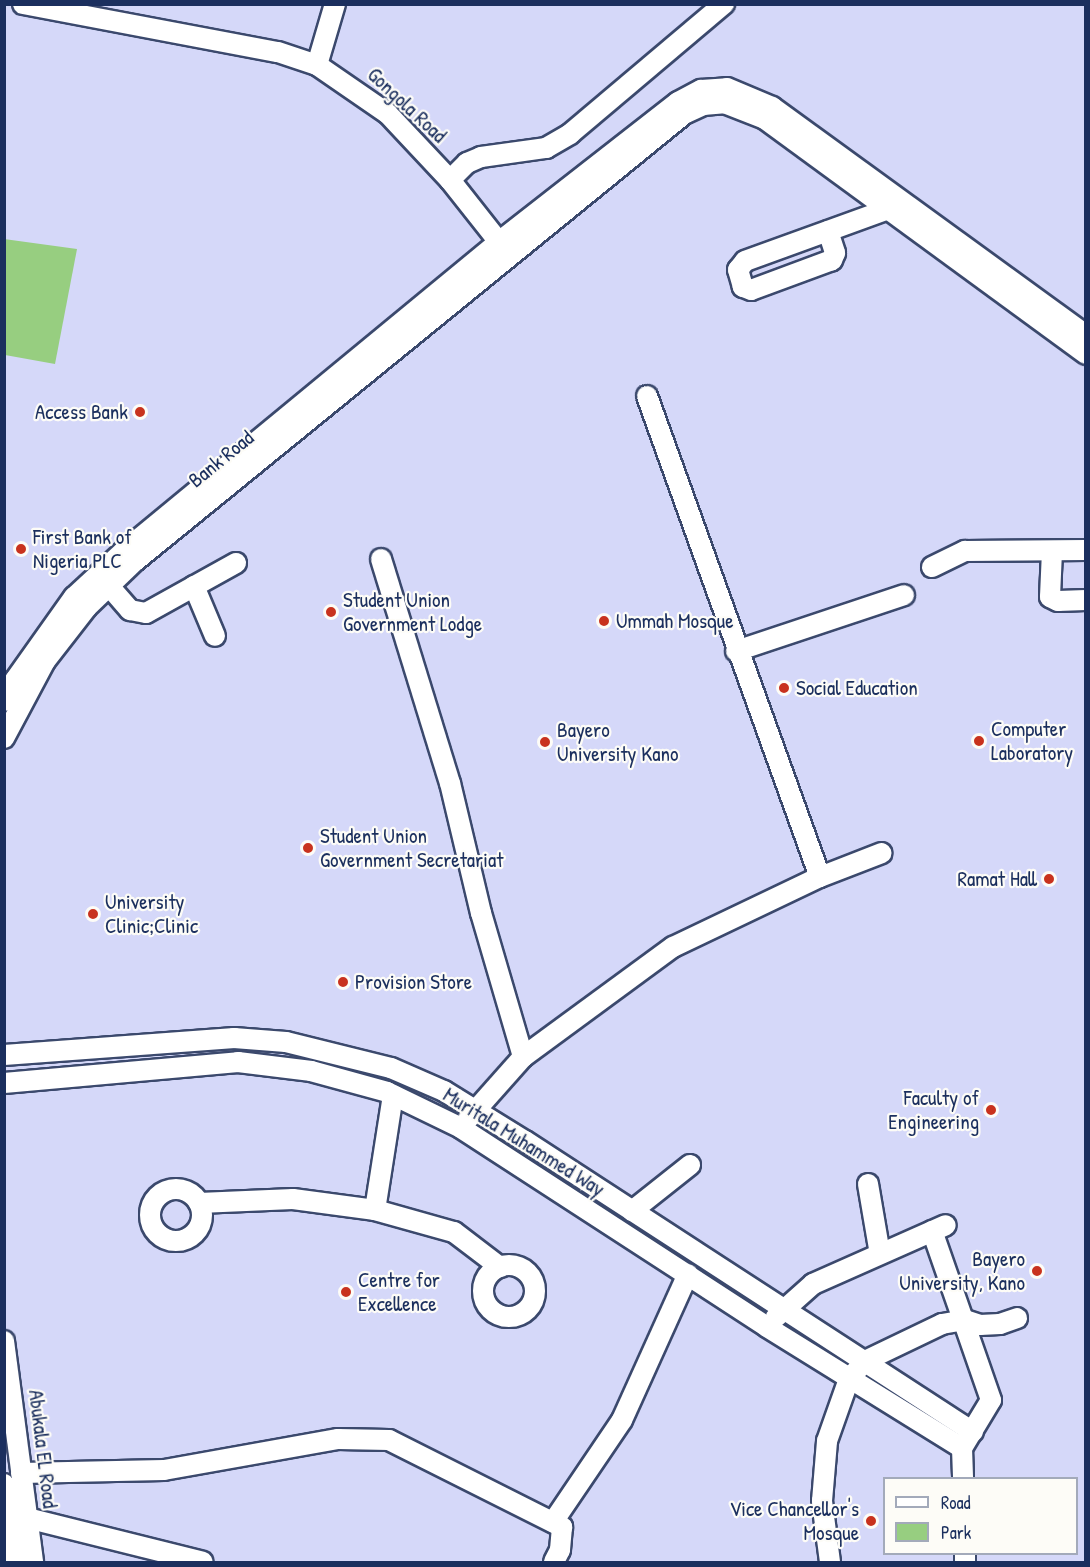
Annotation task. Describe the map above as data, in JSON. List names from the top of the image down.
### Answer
{
  "streets": {
    "street": [
      "Gongola Road",
      "Bank Road",
      "Muritala Muhammed Way",
      "Abukala EL Road"
    ]
  },
  "crossings": [
    ["Gongola Road", "Bank Road"]
  ],
  "places": [
    "Access Bank",
    "First Bank of Nigeria PLC",
    "Student Union Government Lodge",
    "Ummah Mosque",
    "Social Education",
    "Computer Laboratory",
    "Bayero University Kano",
    "Student Union Government Secretariat",
    "Ramat Hall",
    "University Clinic;Clinic",
    "Provision Store",
    "Faculty of Engineering",
    "Bayero University, Kano",
    "Centre for Excellence",
    "Vice Chancellor's Mosque"
  ],
  "legend": ["Road", "Park"]
}
